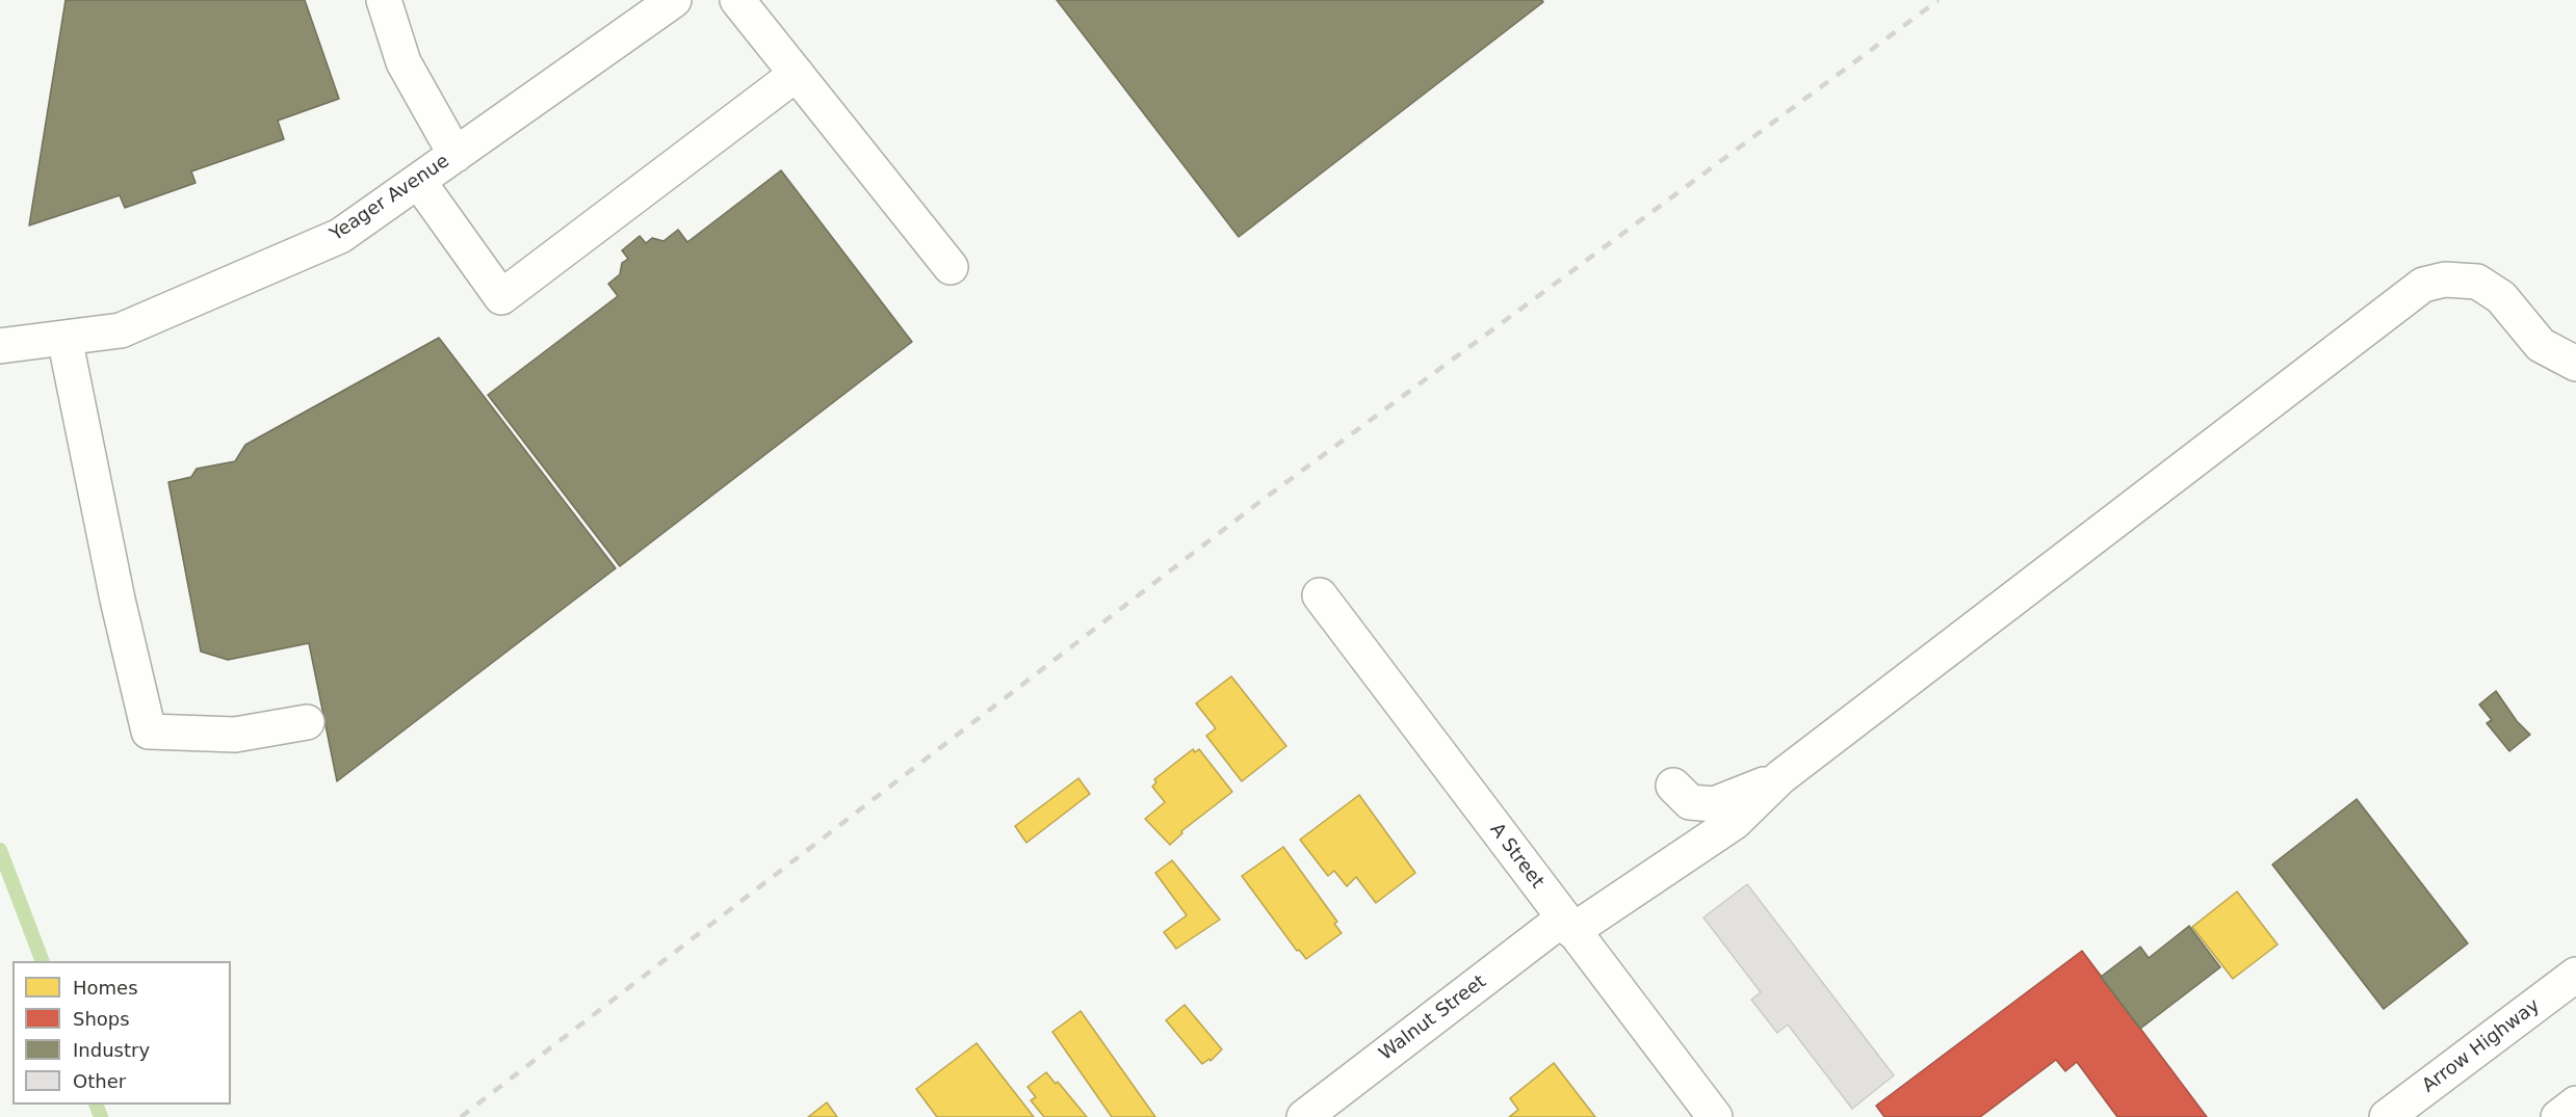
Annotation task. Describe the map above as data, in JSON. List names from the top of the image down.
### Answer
{
  "streets": {
    "street": [
      "Yeager Avenue",
      "A Street",
      "Walnut Street",
      "Arrow Highway"
    ]
  },
  "crossings": [
    ["A Street", "Walnut Street"]
  ],
  "legend": [
    "Homes",
    "Shops",
    "Industry",
    "Other"
  ]
}
